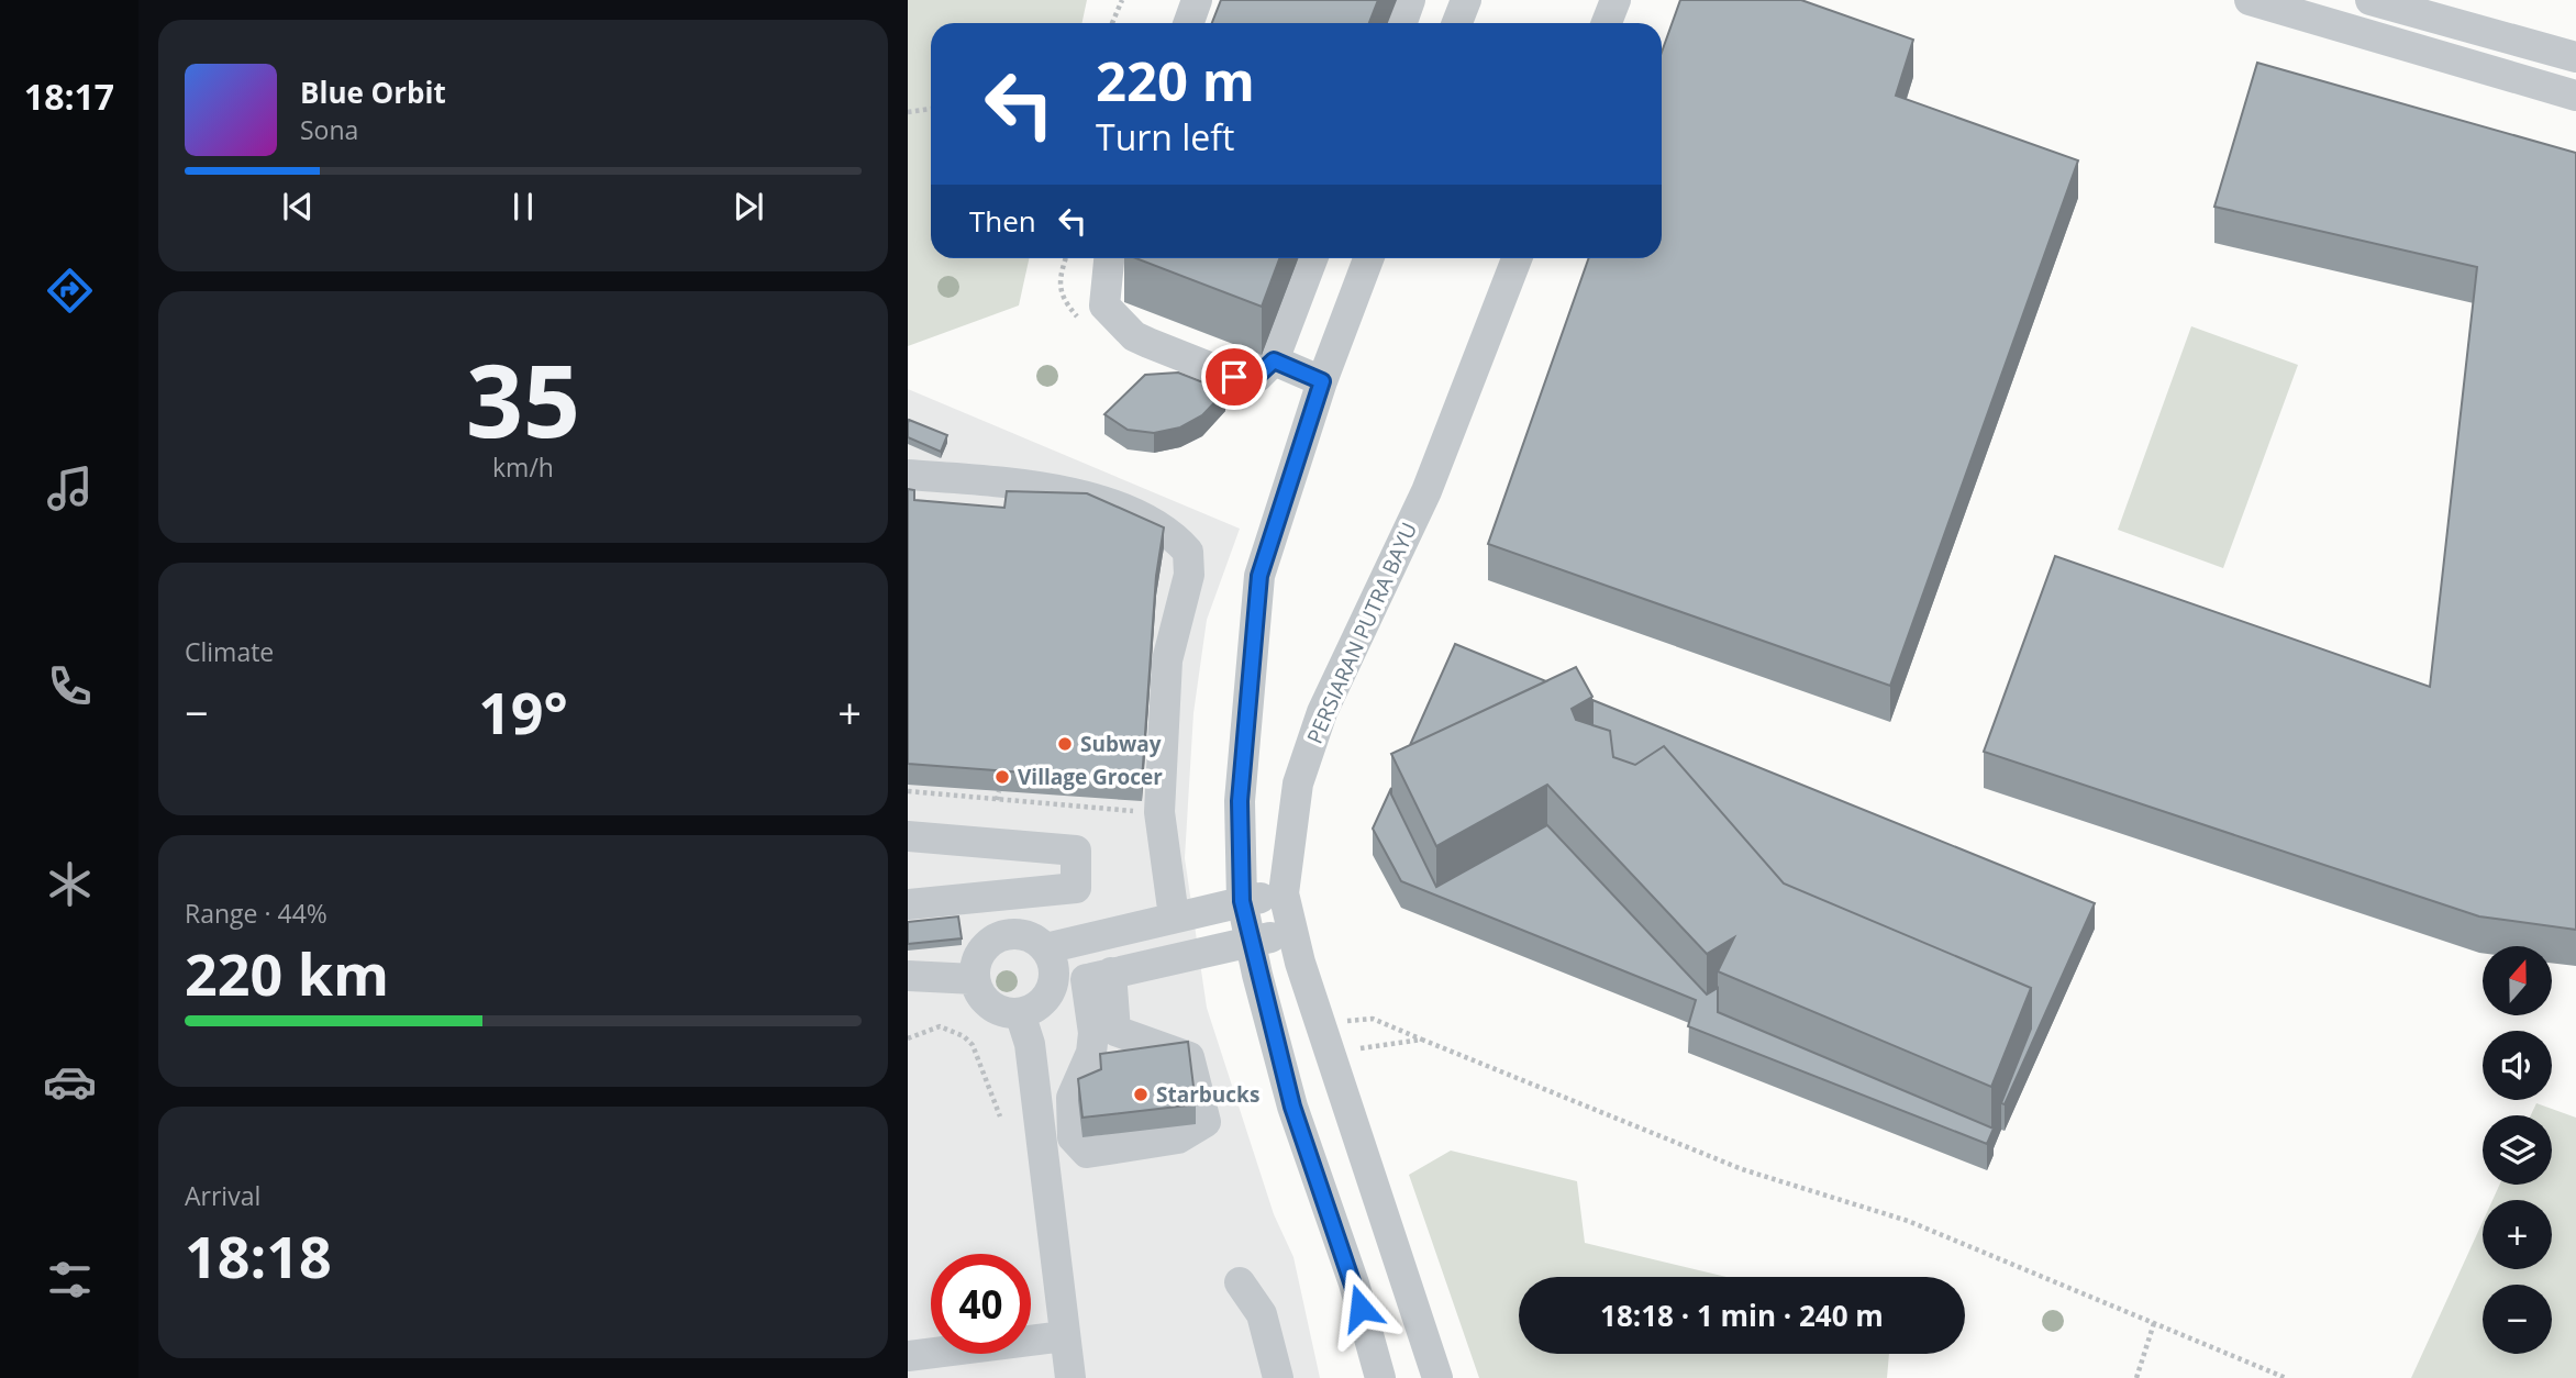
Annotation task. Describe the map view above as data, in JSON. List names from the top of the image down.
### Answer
{
  "streets": {
    "street": ["PERSIARAN PUTRA BAYU"]
  },
  "places": ["Subway", "Village Grocer", "Starbucks"],
  "north": "top",
  "page": {
    "tabs": "18:17",
    "turn": ["220 m", "Turn left"],
    "song": ["Blue Orbit", "Sona"],
    "then": "Then",
    "tile": [
      ["35", "km/h"],
      "Climate",
      ["Range · 44%", "220 km"],
      ["Arrival", "18:18"]
    ],
    "heat": ["−", "19°", "+"],
    "map_buttons": ["+", "−"],
    "limit": "40",
    "trip": "18:18 · 1 min · 240 m"
  }
}
